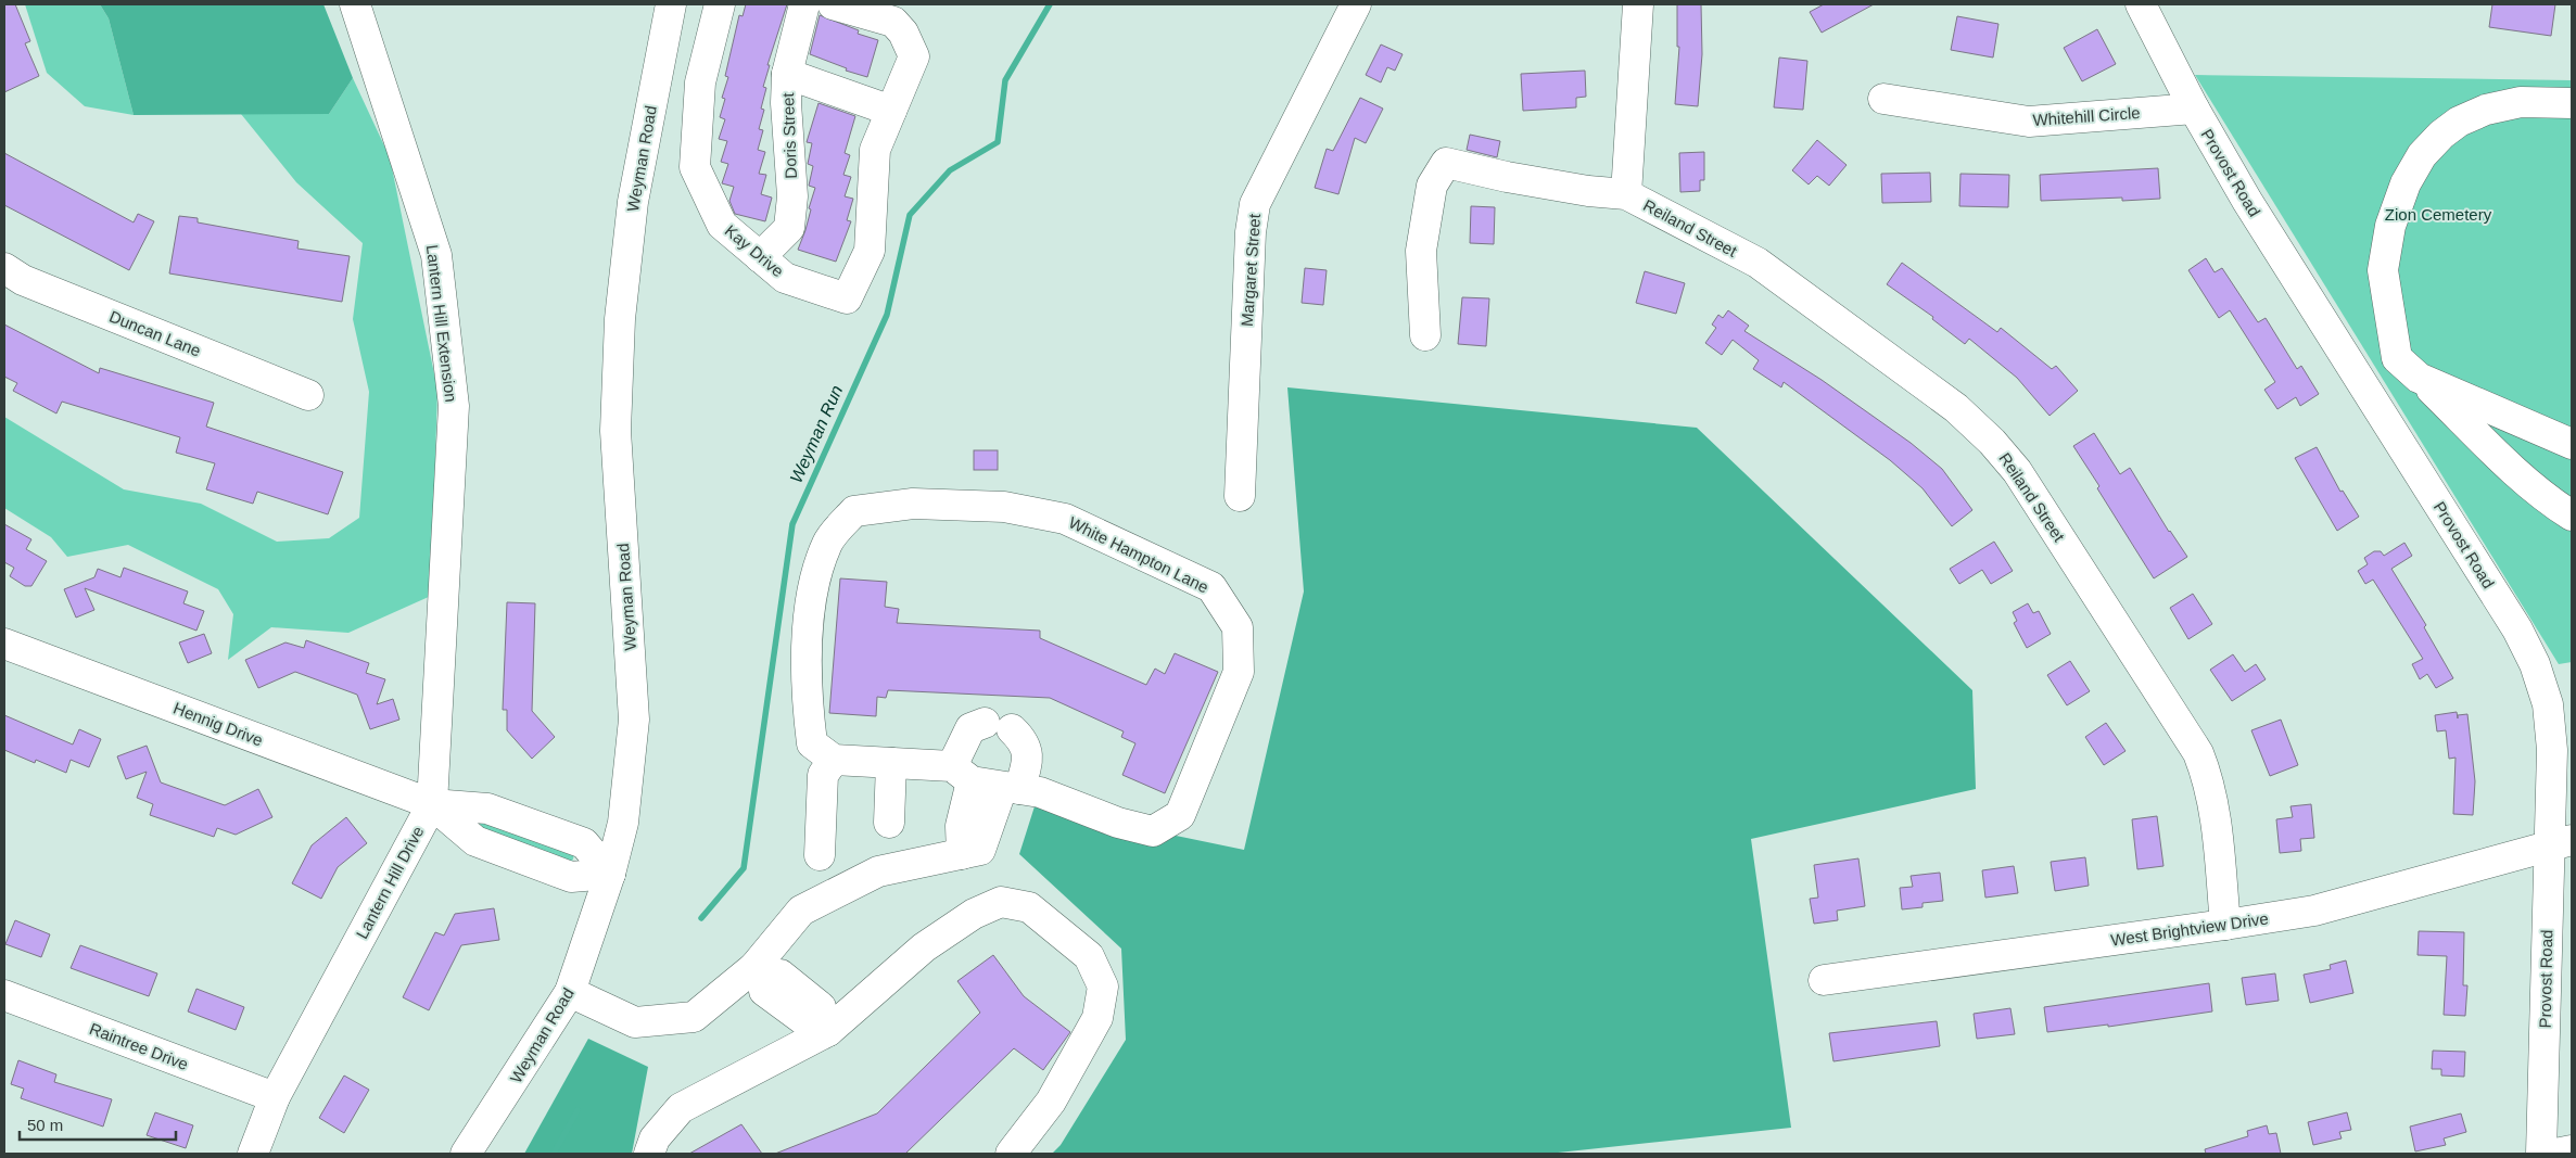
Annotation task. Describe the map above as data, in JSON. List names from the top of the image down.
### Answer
{
  "streets": {
    "street": [
      "Whitehill Circle",
      "Doris Street",
      "Weyman Road",
      "Provost Road",
      "Reiland Street",
      "Kay Drive",
      "Margaret Street",
      "Lantern Hill Extension",
      "Duncan Lane",
      "White Hampton Lane",
      "Hennig Drive",
      "Lantern Hill Drive",
      "West Brightview Drive",
      "Raintree Drive"
    ]
  },
  "crossings": [
    ["Whitehill Circle", "Provost Road"],
    ["Doris Street", "Kay Drive"],
    ["Weyman Road", "Hennig Drive"],
    ["Provost Road", "West Brightview Drive"],
    ["Reiland Street", "West Brightview Drive"],
    ["Lantern Hill Extension", "Lantern Hill Drive"],
    ["Hennig Drive", "Lantern Hill Drive"],
    ["Lantern Hill Drive", "Raintree Drive"]
  ],
  "water": ["Weyman Run"],
  "parks": ["Zion Cemetery"],
  "scale_bar": "50 m"
}
